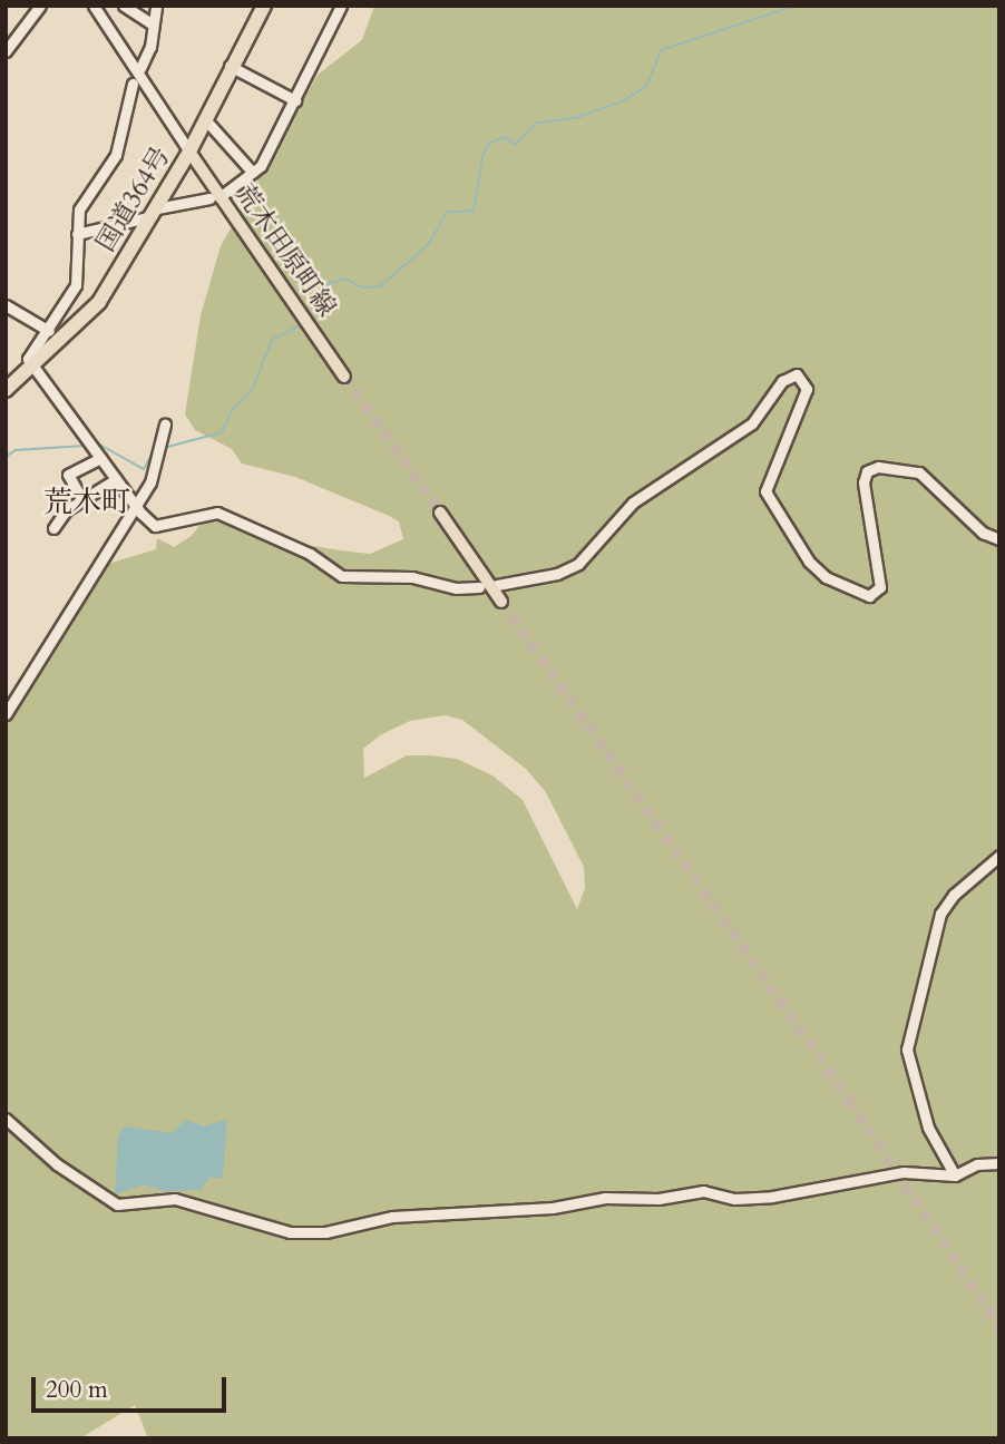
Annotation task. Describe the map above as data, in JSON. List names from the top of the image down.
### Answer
{
  "streets": {
    "highway": ["国道364号"],
    "main road": ["荒木田原町線"]
  },
  "crossings": [
    ["国道364号", "荒木田原町線"]
  ],
  "districts": ["荒木町"],
  "scale_bar": "200 m"
}
